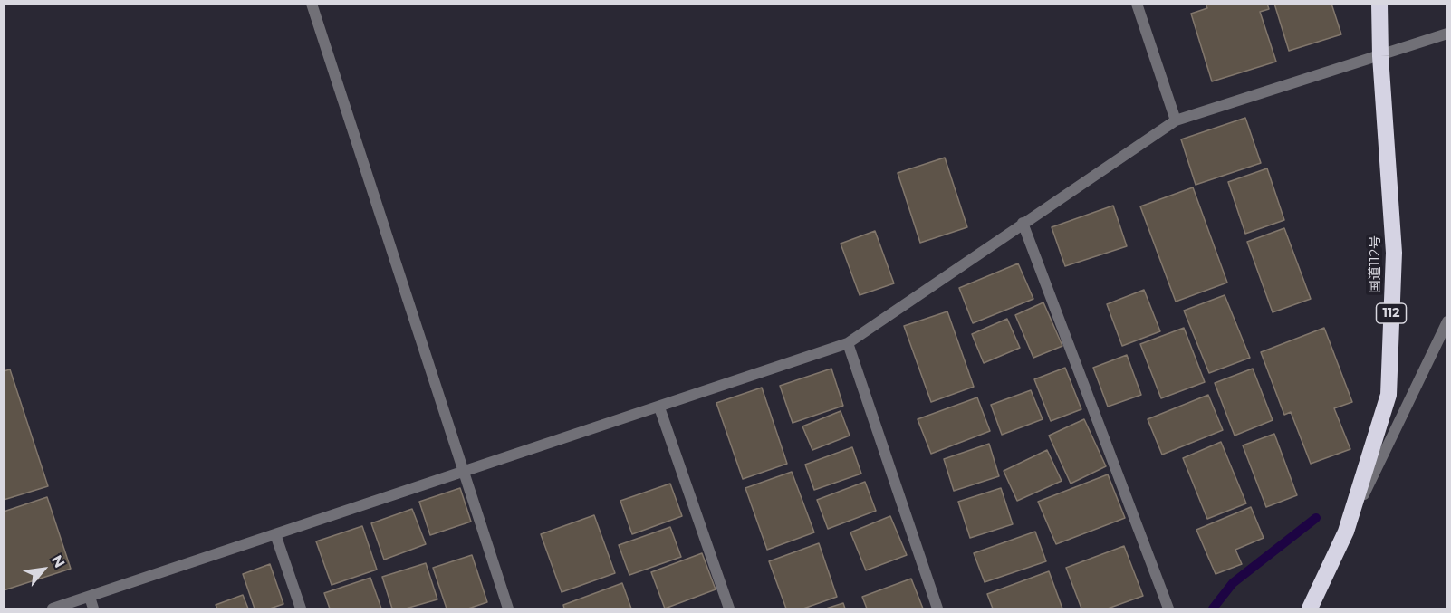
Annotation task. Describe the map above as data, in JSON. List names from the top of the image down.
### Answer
{
  "streets": {
    "highway": ["国道112号", "112"]
  },
  "north": "top right"
}
